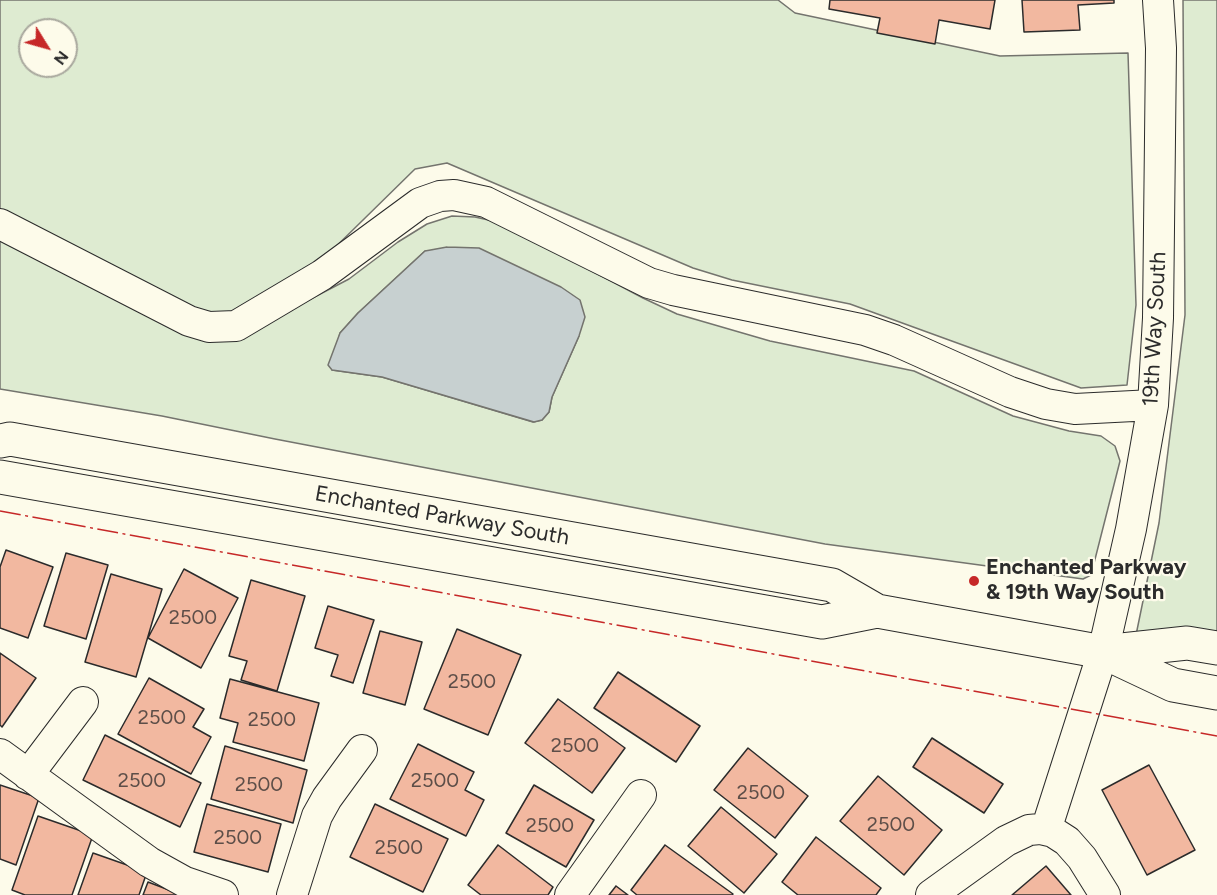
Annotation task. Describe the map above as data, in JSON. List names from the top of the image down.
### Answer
{
  "streets": {
    "main road": ["Enchanted Parkway South"],
    "street": ["19th Way South"]
  },
  "crossings": [
    ["19th Way South", "Enchanted Parkway South"]
  ],
  "places": ["Enchanted Parkway & 19th Way South"],
  "house_numbers": [
    "2500",
    "2500",
    "2500",
    "2500",
    "2500",
    "2500",
    "2500",
    "2500",
    "2500",
    "2500",
    "2500",
    "2500",
    "2500"
  ],
  "north": "bottom right"
}
